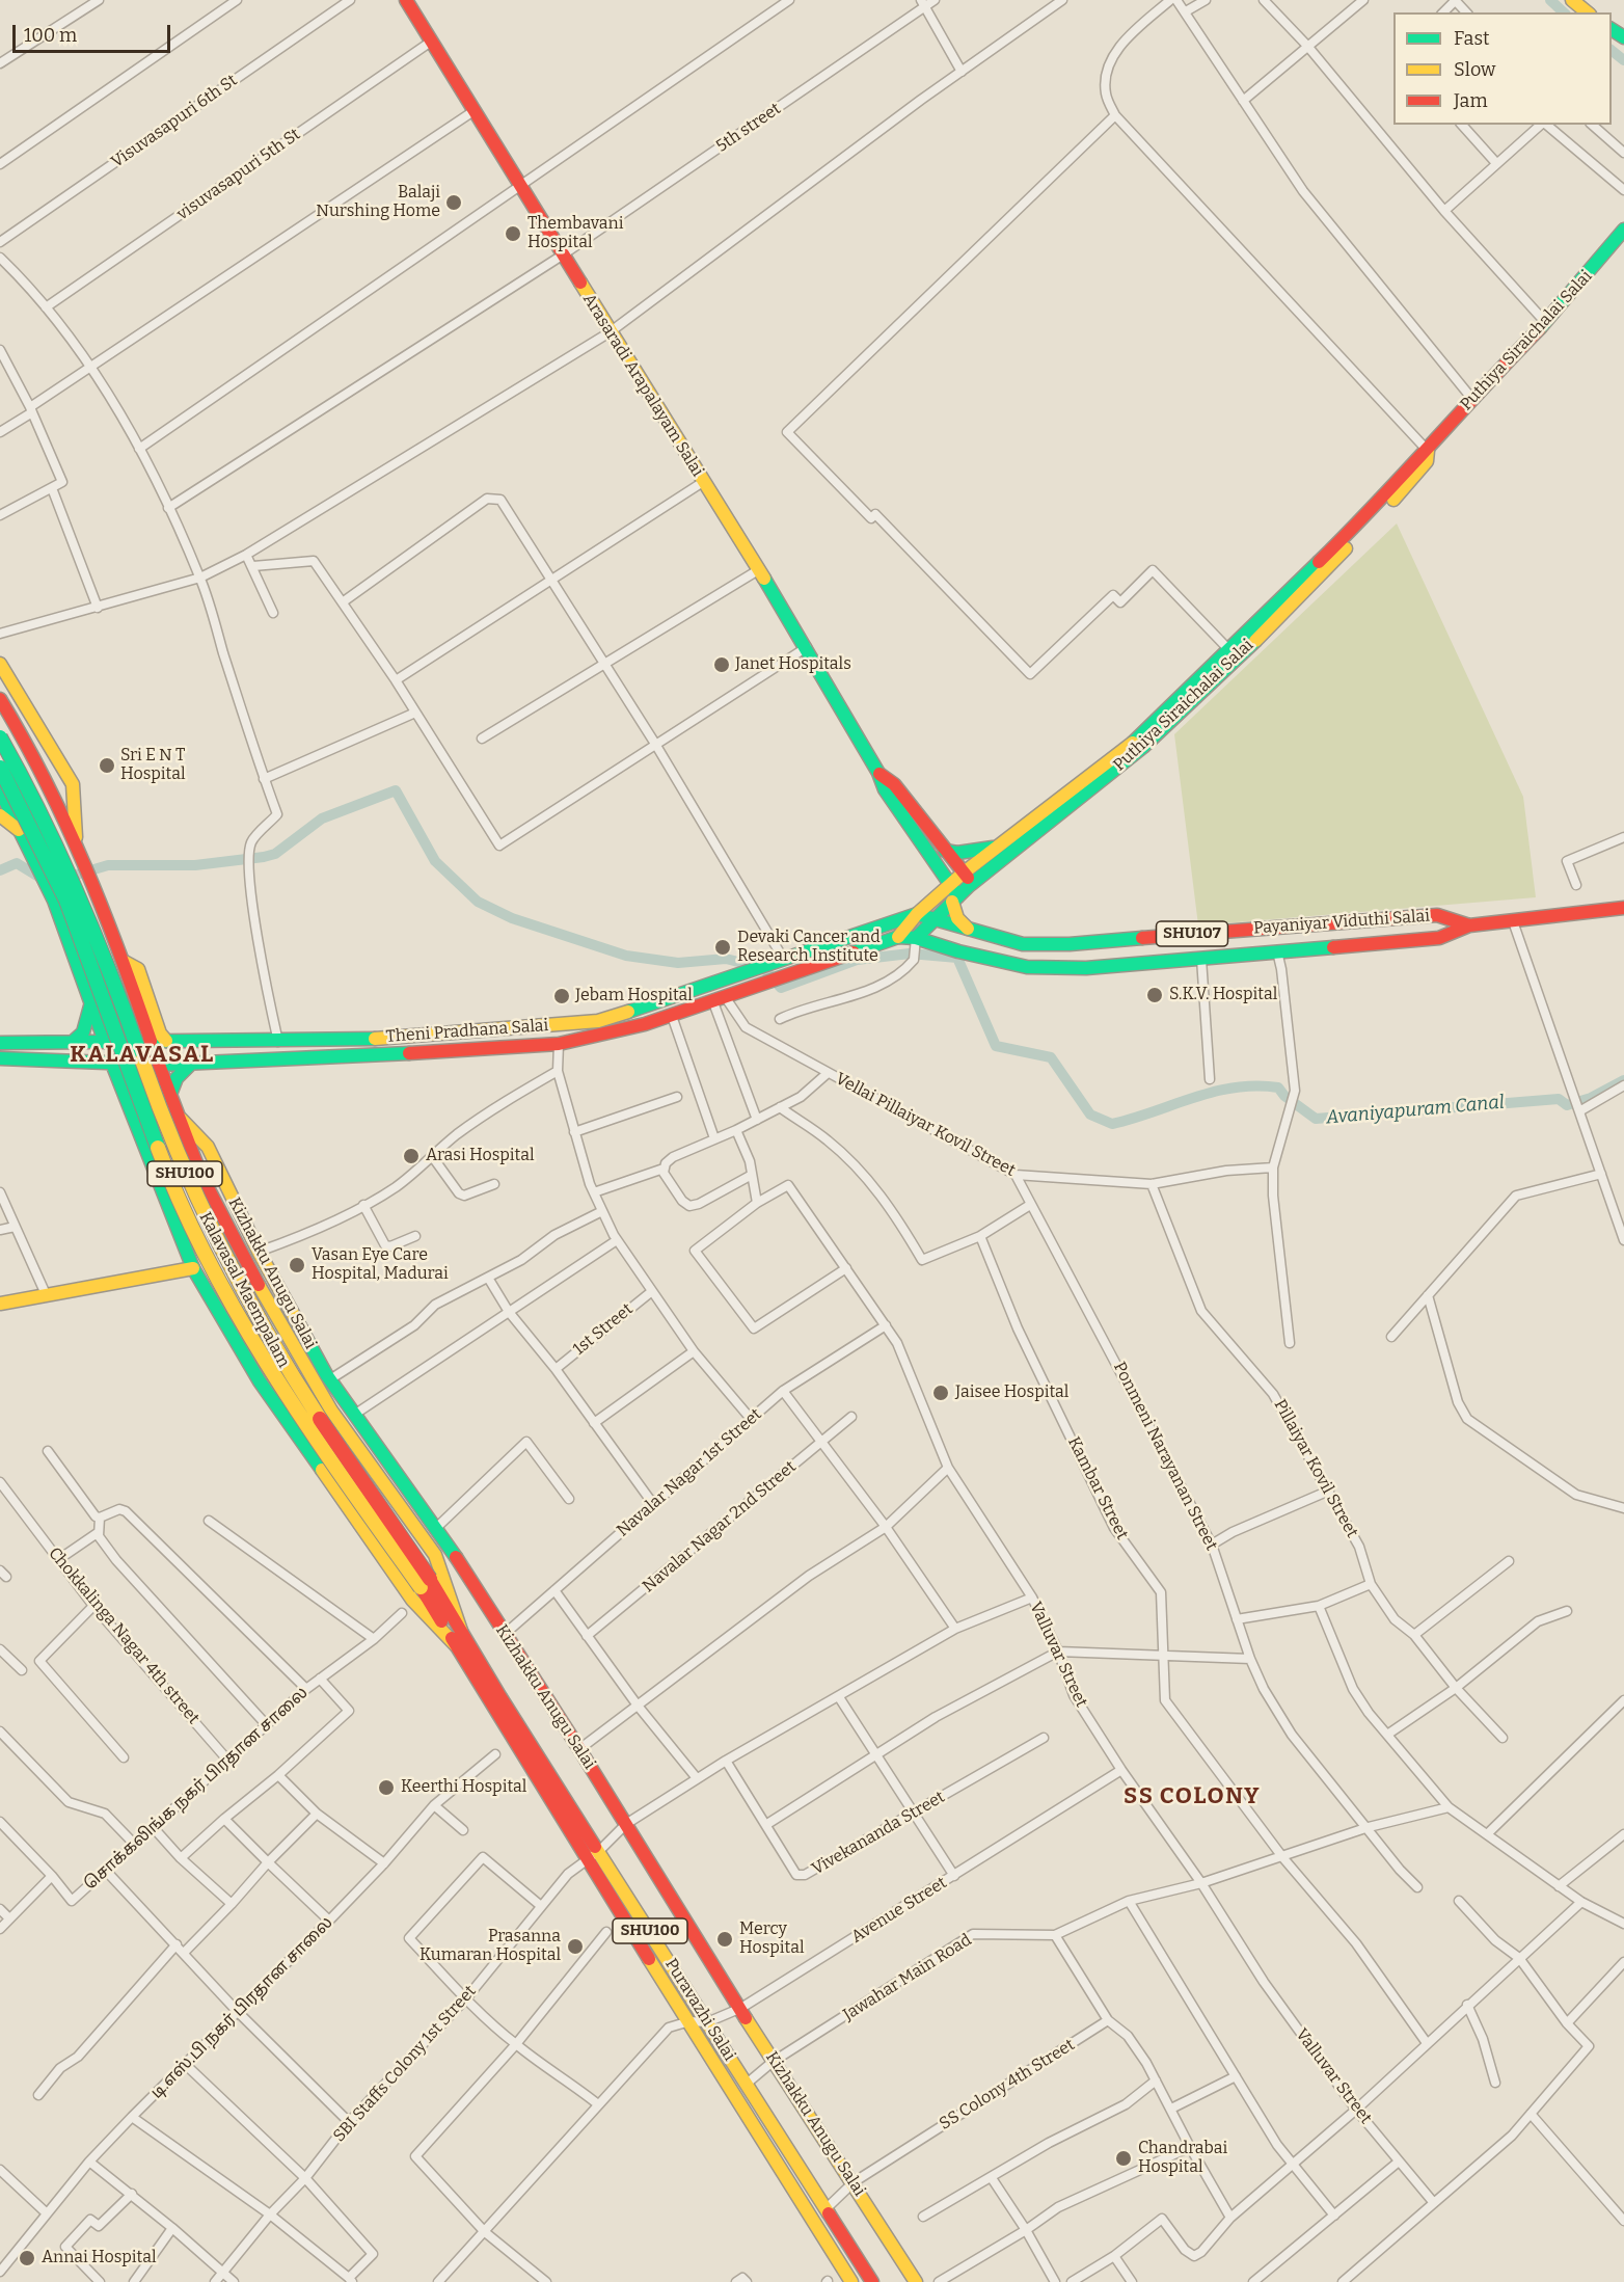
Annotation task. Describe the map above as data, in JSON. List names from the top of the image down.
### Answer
{
  "streets": {
    "main road": [
      "Puthiya Siraichalai Salai",
      "Arasaradi Arapalayam Salai",
      "Payaniyar Viduthi Salai",
      "SHU107",
      "Theni Pradhana Salai",
      "SHU100",
      "Kizhakku Anugu Salai",
      "Kalavasal Maempalam",
      "Puravazhi Salai"
    ],
    "street": [
      "Visuvasapuri 6th St",
      "5th street",
      "visuvasapuri 5th St",
      "Vellai Pillaiyar Kovil Street",
      "1st Street",
      "Ponmeni Narayanan Street",
      "Pillaiyar Kovil Street",
      "Navalar Nagar 1st Street",
      "Kambar Street",
      "Navalar Nagar 2nd Street",
      "Chokkalinga Nagar 4th street",
      "Valluvar Street",
      "சொக்கலிங்க நகர் பிரதான சாலை",
      "Vivekananda Street",
      "Avenue Street",
      "Jawahar Main Road",
      "டி.எஸ்.பி நகர் பிரதான சாலை",
      "SBI Staffs Colony 1st Street",
      "SS Colony 4th Street"
    ]
  },
  "crossings": [
    ["5th street", "Arasaradi Arapalayam Salai"],
    ["visuvasapuri 5th St", "Arasaradi Arapalayam Salai"],
    ["Puthiya Siraichalai Salai", "Arasaradi Arapalayam Salai"],
    ["Arasaradi Arapalayam Salai", "Payaniyar Viduthi Salai"],
    ["Payaniyar Viduthi Salai", "Theni Pradhana Salai"],
    ["Theni Pradhana Salai", "Vellai Pillaiyar Kovil Street"],
    ["Vellai Pillaiyar Kovil Street", "Ponmeni Narayanan Street"],
    ["Vellai Pillaiyar Kovil Street", "Pillaiyar Kovil Street"],
    ["Kizhakku Anugu Salai", "Navalar Nagar 1st Street"],
    ["Kizhakku Anugu Salai", "Avenue Street"],
    ["Kizhakku Anugu Salai", "Jawahar Main Road"],
    ["Kizhakku Anugu Salai", "SBI Staffs Colony 1st Street"],
    ["Kizhakku Anugu Salai", "SS Colony 4th Street"],
    ["Kalavasal Maempalam", "Puravazhi Salai"],
    ["Ponmeni Narayanan Street", "Jawahar Main Road"],
    ["Navalar Nagar 1st Street", "Valluvar Street"],
    ["Kambar Street", "Jawahar Main Road"],
    ["Chokkalinga Nagar 4th street", "சொக்கலிங்க நகர் பிரதான சாலை"],
    ["Valluvar Street", "Avenue Street"],
    ["Valluvar Street", "Jawahar Main Road"],
    ["Valluvar Street", "SBI Staffs Colony 1st Street"],
    ["Vivekananda Street", "SBI Staffs Colony 1st Street"],
    ["Avenue Street", "Puravazhi Salai"],
    ["Jawahar Main Road", "Puravazhi Salai"],
    ["Puravazhi Salai", "SBI Staffs Colony 1st Street"],
    ["Puravazhi Salai", "SS Colony 4th Street"]
  ],
  "districts": ["KALAVASAL", "SS COLONY"],
  "water": ["Avaniyapuram Canal"],
  "places": [
    "Balaji Nurshing Home",
    "Thembavani Hospital",
    "Janet Hospitals",
    "Sri E N T Hospital",
    "Devaki Cancer and Research Institute",
    "S.K.V. Hospital",
    "Jebam Hospital",
    "Arasi Hospital",
    "Vasan Eye Care Hospital, Madurai",
    "Jaisee Hospital",
    "Keerthi Hospital",
    "Mercy Hospital",
    "Prasanna Kumaran Hospital",
    "Chandrabai Hospital",
    "Annai Hospital"
  ],
  "legend": ["Fast", "Slow", "Jam"],
  "scale_bar": "100 m"
}
